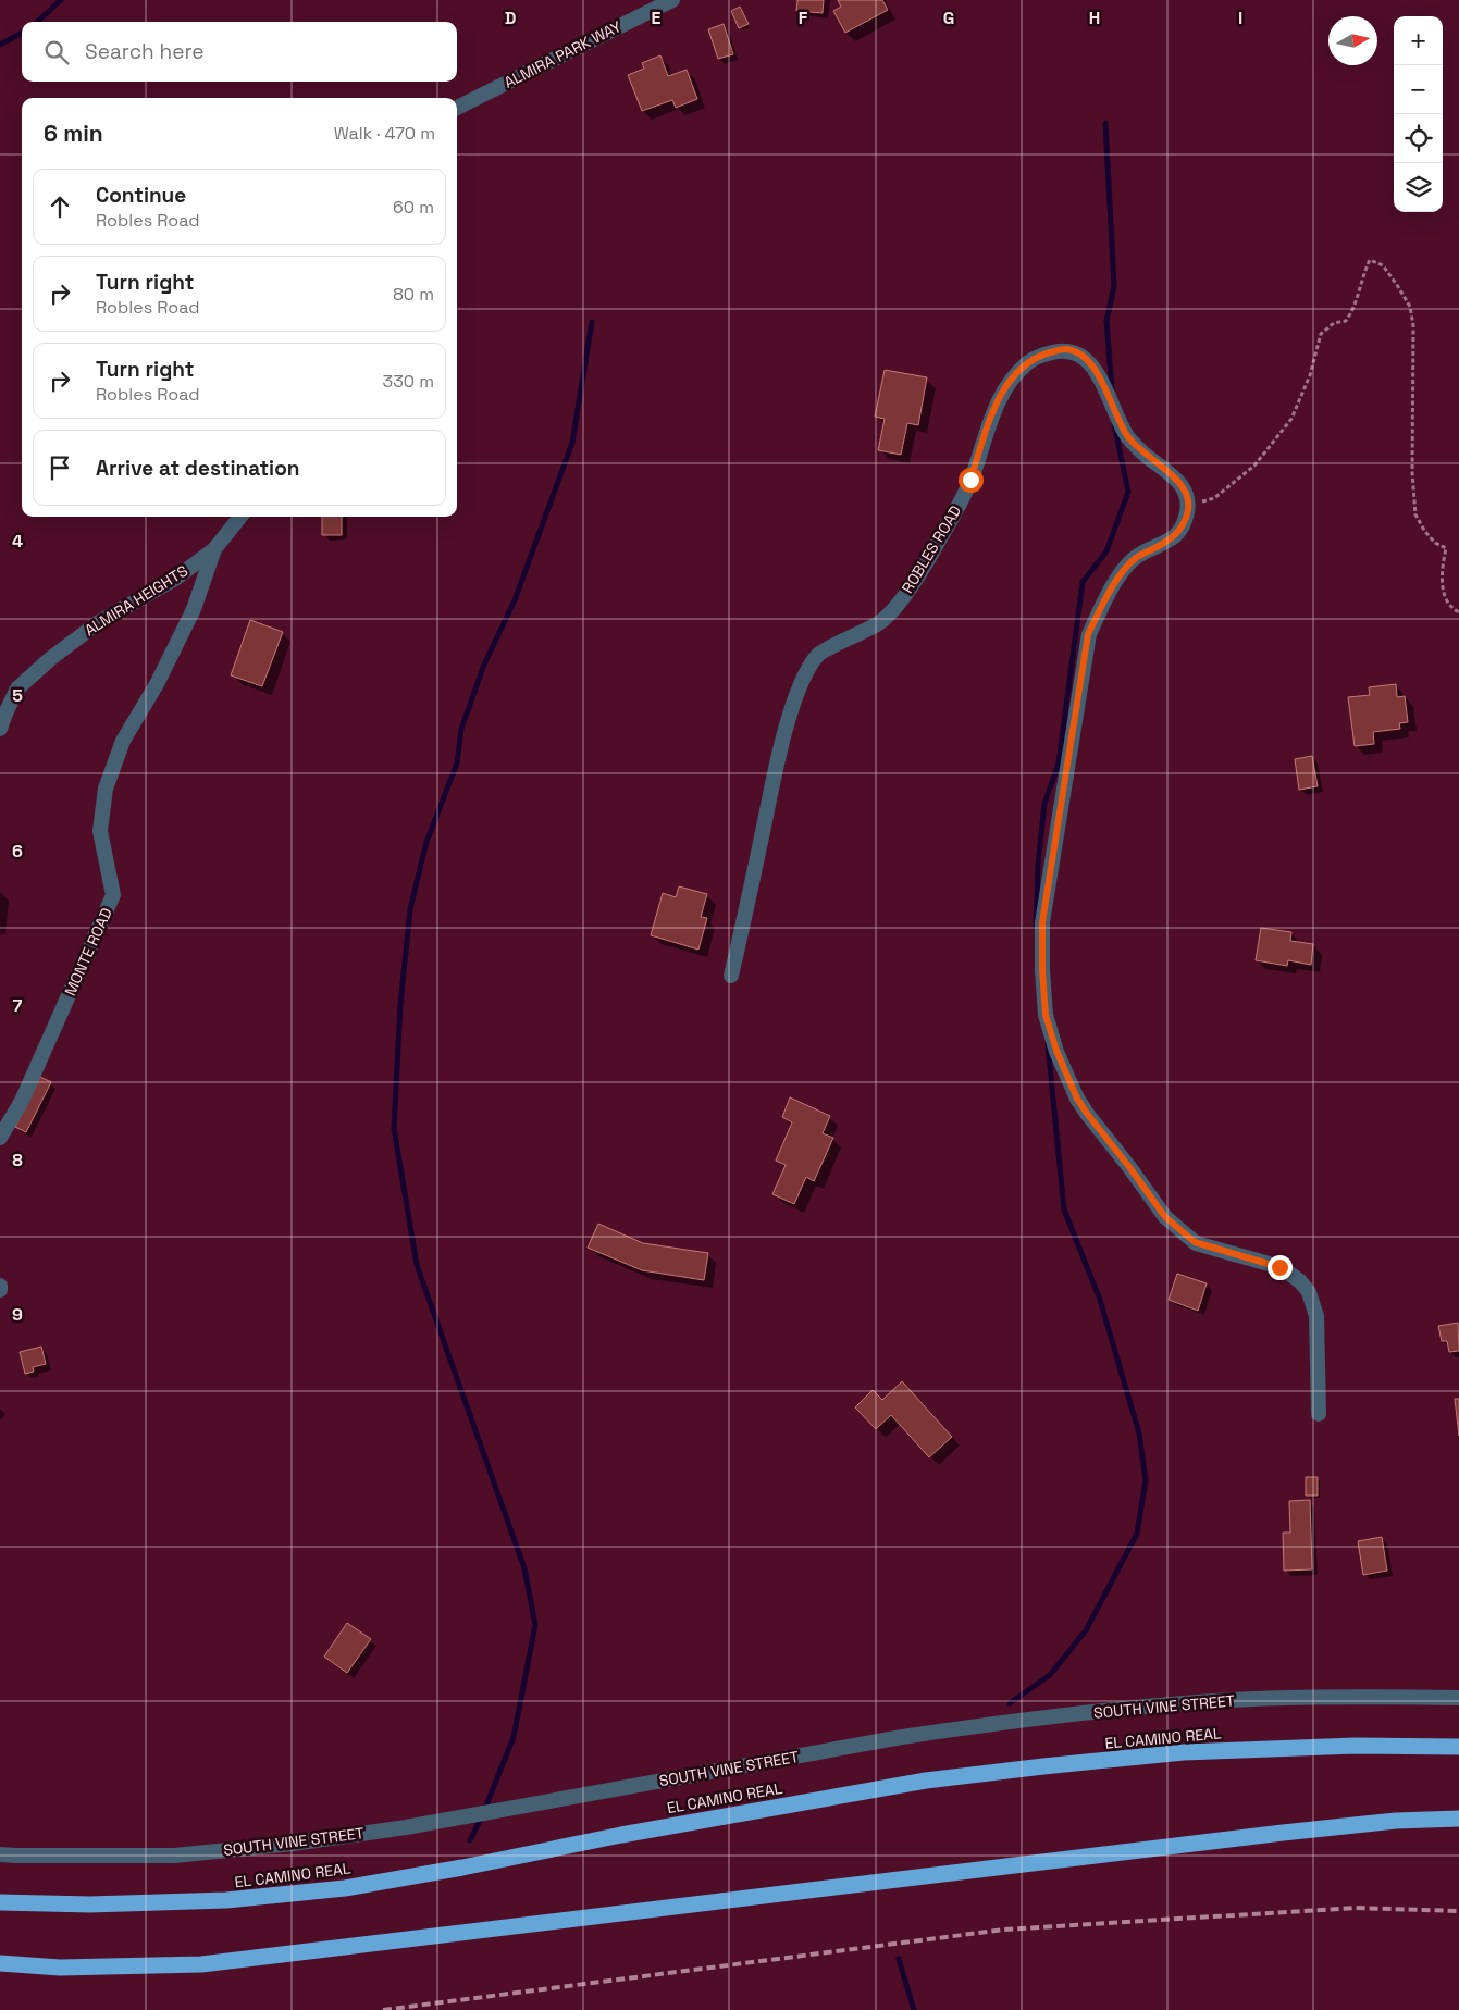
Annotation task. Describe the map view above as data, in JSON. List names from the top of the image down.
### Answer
{
  "streets": {
    "highway": ["EL CAMINO REAL"],
    "street": [
      "ALMIRA PARK WAY",
      "ROBLES ROAD",
      "ALMIRA HEIGHTS",
      "MONTE ROAD",
      "SOUTH VINE STREET"
    ]
  },
  "crossings": [
    ["ALMIRA HEIGHTS", "MONTE ROAD"]
  ],
  "north": "right",
  "page": {
    "map_buttons": ["+", "−"],
    "search": "Search here",
    "heading": ["6 min", "Walk · 470 m"],
    "list": [
      ["Continue", "Robles Road", "60 m"],
      ["Turn right", "Robles Road", "80 m"],
      ["Turn right", "Robles Road", "330 m"],
      "Arrive at destination"
    ]
  },
  "grid": {
    "columns": [
      "D",
      "E",
      "F",
      "G",
      "H",
      "I"
    ],
    "rows": [
      "4",
      "5",
      "6",
      "7",
      "8",
      "9"
    ]
  }
}
